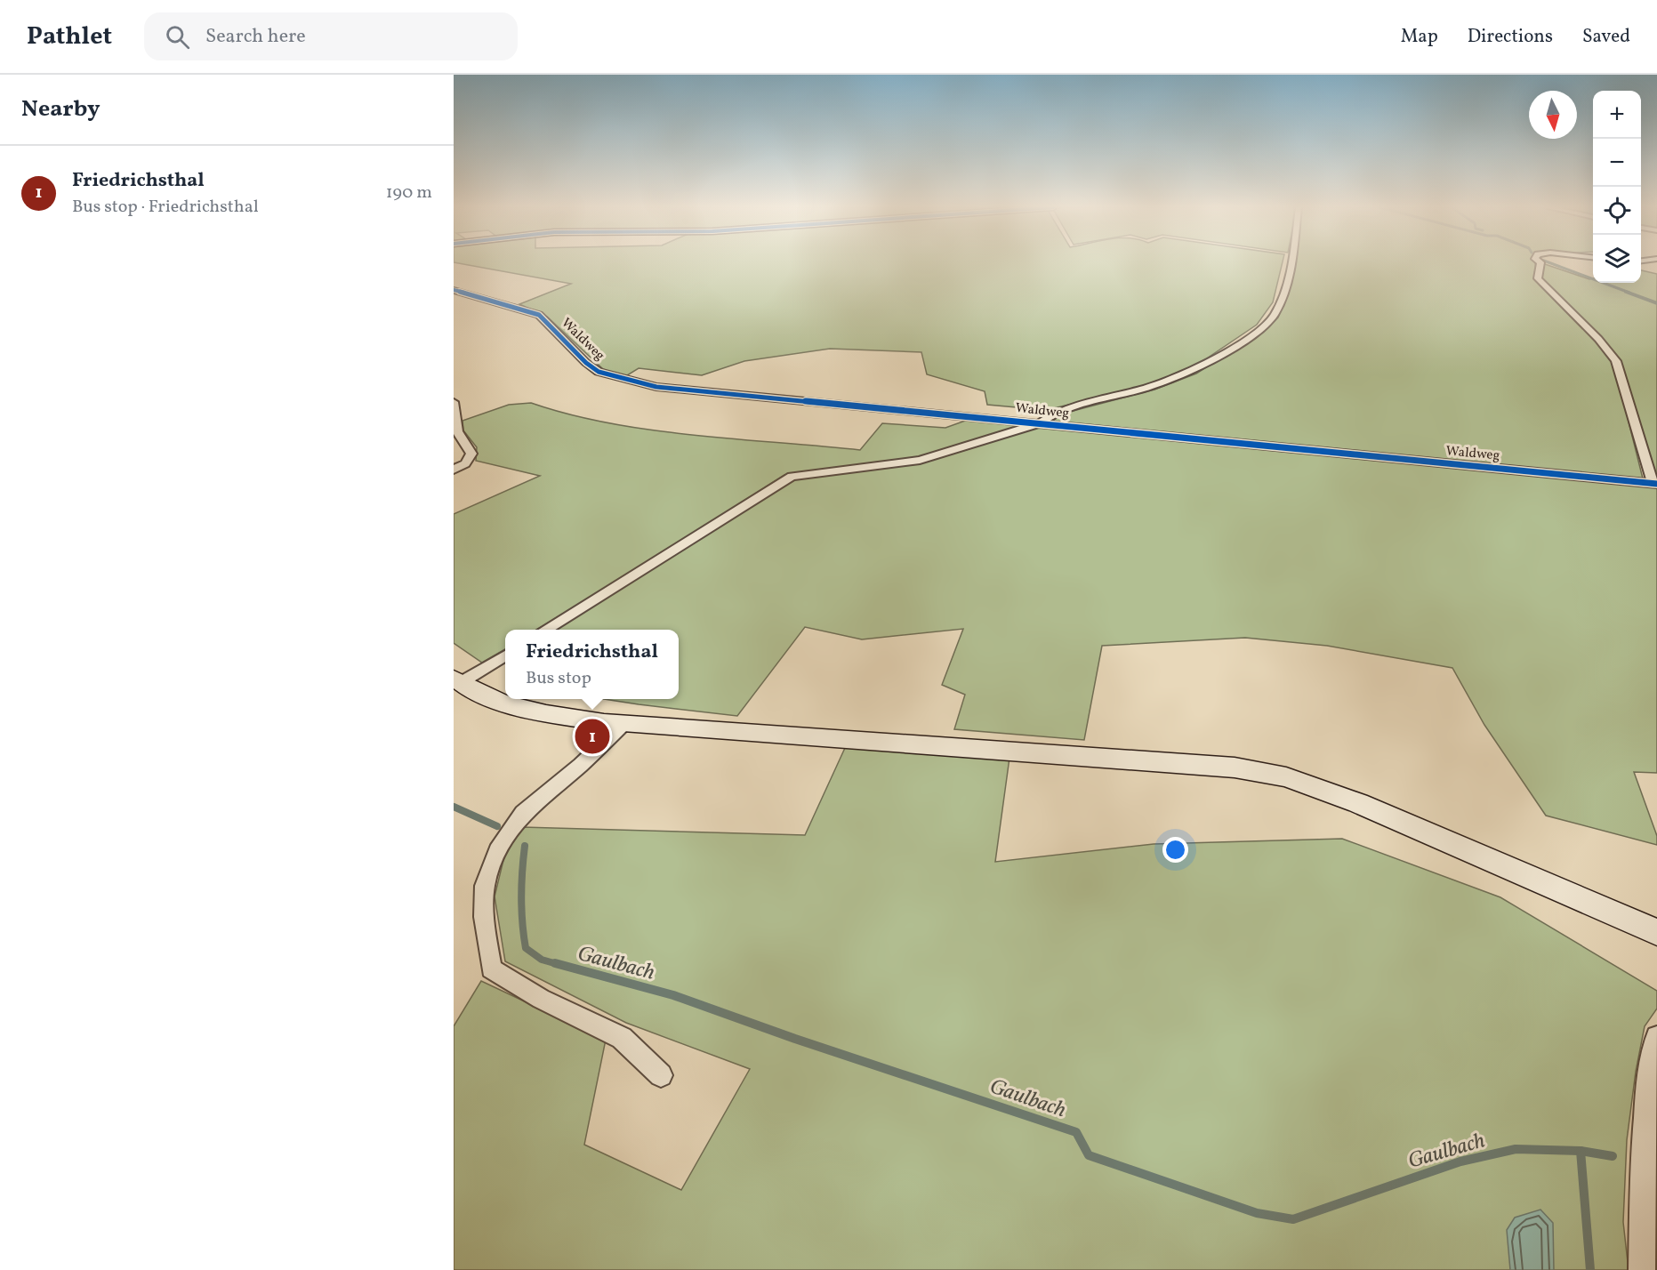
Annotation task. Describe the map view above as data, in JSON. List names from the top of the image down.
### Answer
{
  "streets": {
    "street": ["Waldweg"]
  },
  "water": ["Gaulbach"],
  "north": "bottom",
  "page": {
    "header": "Pathlet",
    "search": "Search here",
    "nav": ["Map", "Directions", "Saved"],
    "heading": "Nearby",
    "map_buttons": ["+", "−"],
    "list": [
      {
        "mark": "1",
        "name": "Friedrichsthal",
        "note": "Bus stop · Friedrichsthal",
        "value": "190 m"
      }
    ],
    "popup": ["Friedrichsthal", "Bus stop"],
    "pins": "1"
  }
}
